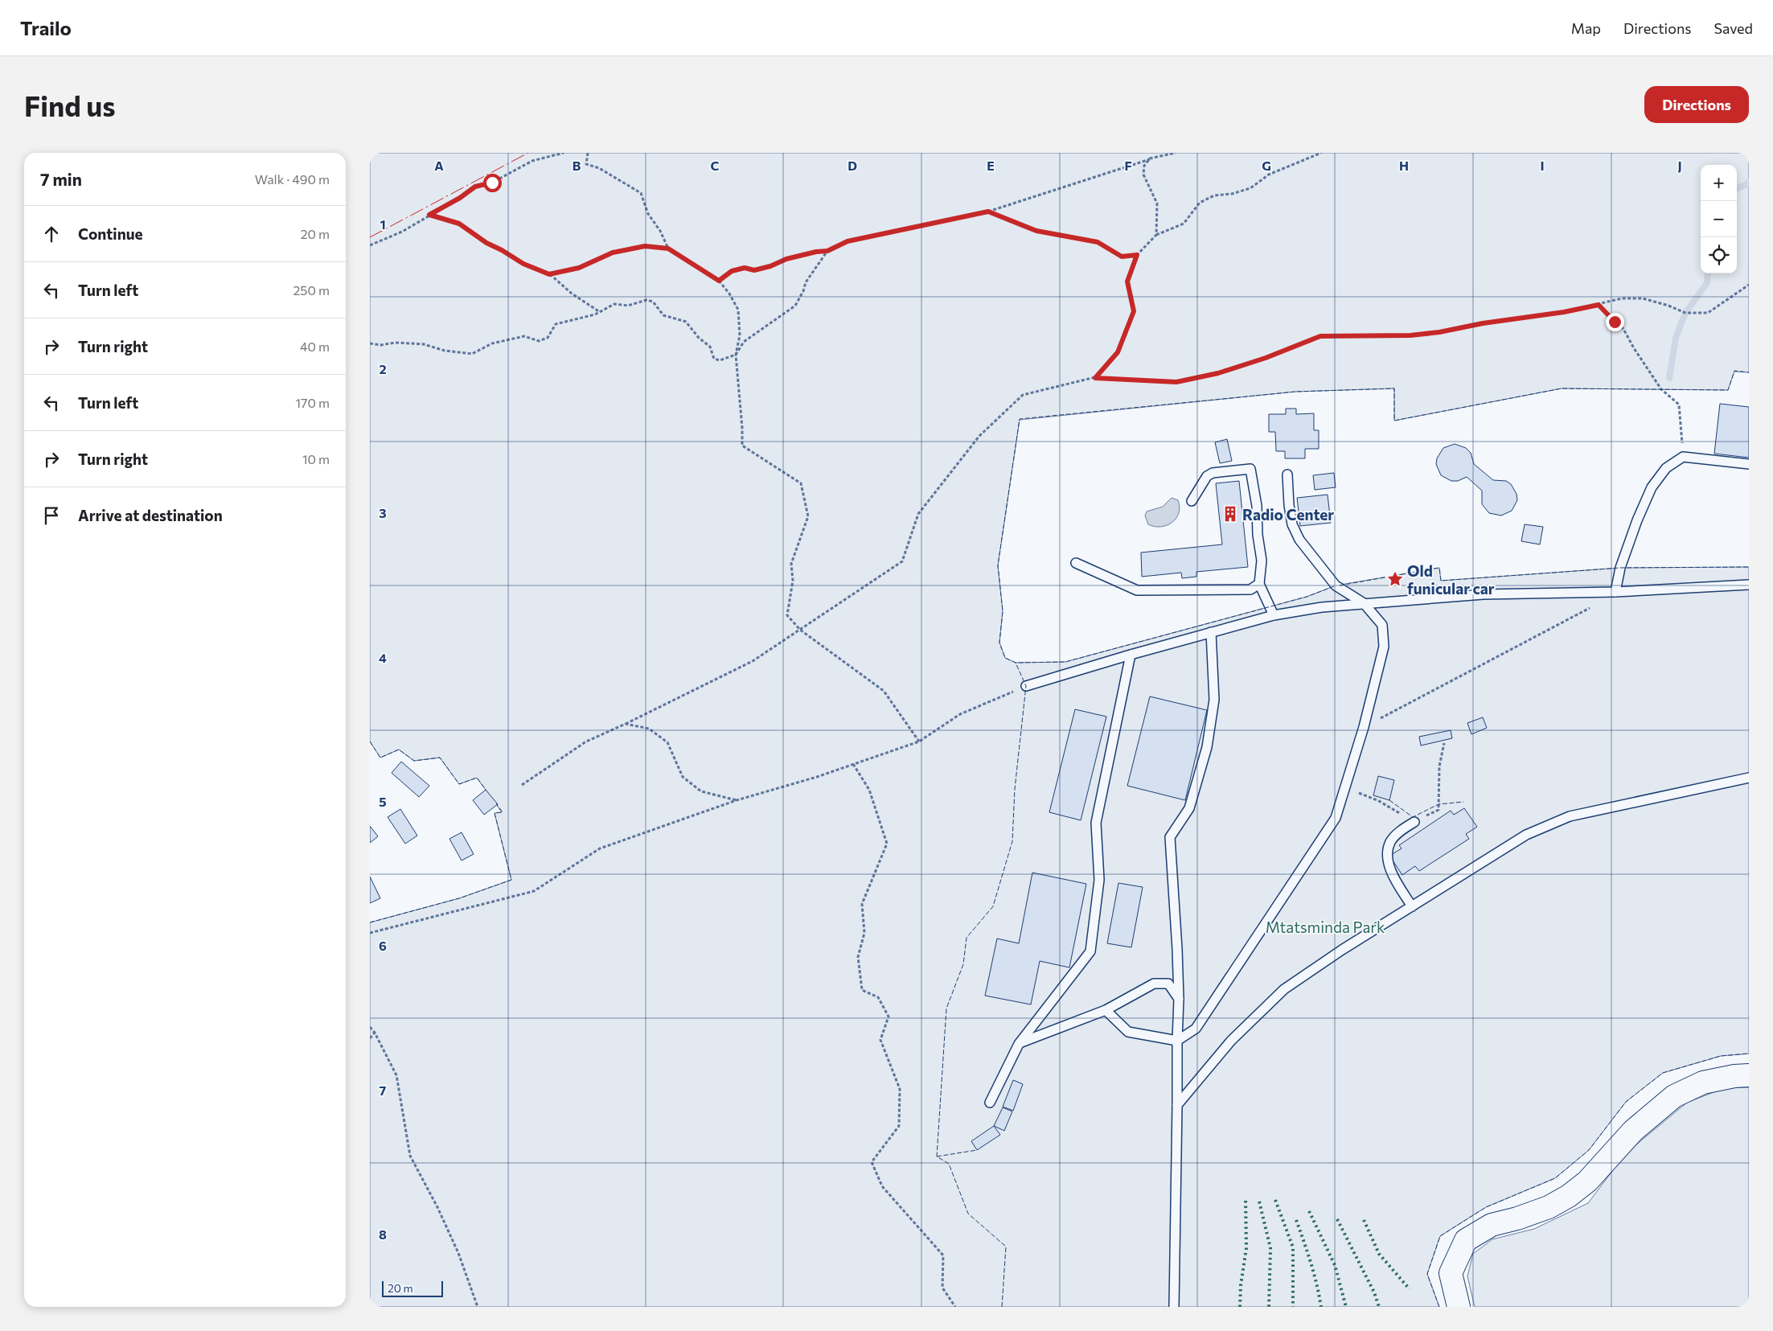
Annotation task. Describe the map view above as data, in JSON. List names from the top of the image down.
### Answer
{
  "parks": ["Mtatsminda Park"],
  "places": {
    "building": ["Radio Center"],
    "place": ["Old funicular car"]
  },
  "scale_bar": "20 m",
  "page": {
    "header": "Trailo",
    "nav": ["Map", "Directions", "Saved"],
    "buttons": "Directions",
    "title": "Find us",
    "heading": ["7 min", "Walk · 490 m"],
    "map_buttons": ["+", "−"],
    "list": [
      ["Continue", "20 m"],
      ["Turn left", "250 m"],
      ["Turn right", "40 m"],
      ["Turn left", "170 m"],
      ["Turn right", "10 m"],
      "Arrive at destination"
    ],
    "scale": "20 m"
  },
  "grid": {
    "columns": [
      "A",
      "B",
      "C",
      "D",
      "E",
      "F",
      "G",
      "H",
      "I",
      "J"
    ],
    "rows": [
      "1",
      "2",
      "3",
      "4",
      "5",
      "6",
      "7",
      "8"
    ]
  }
}
